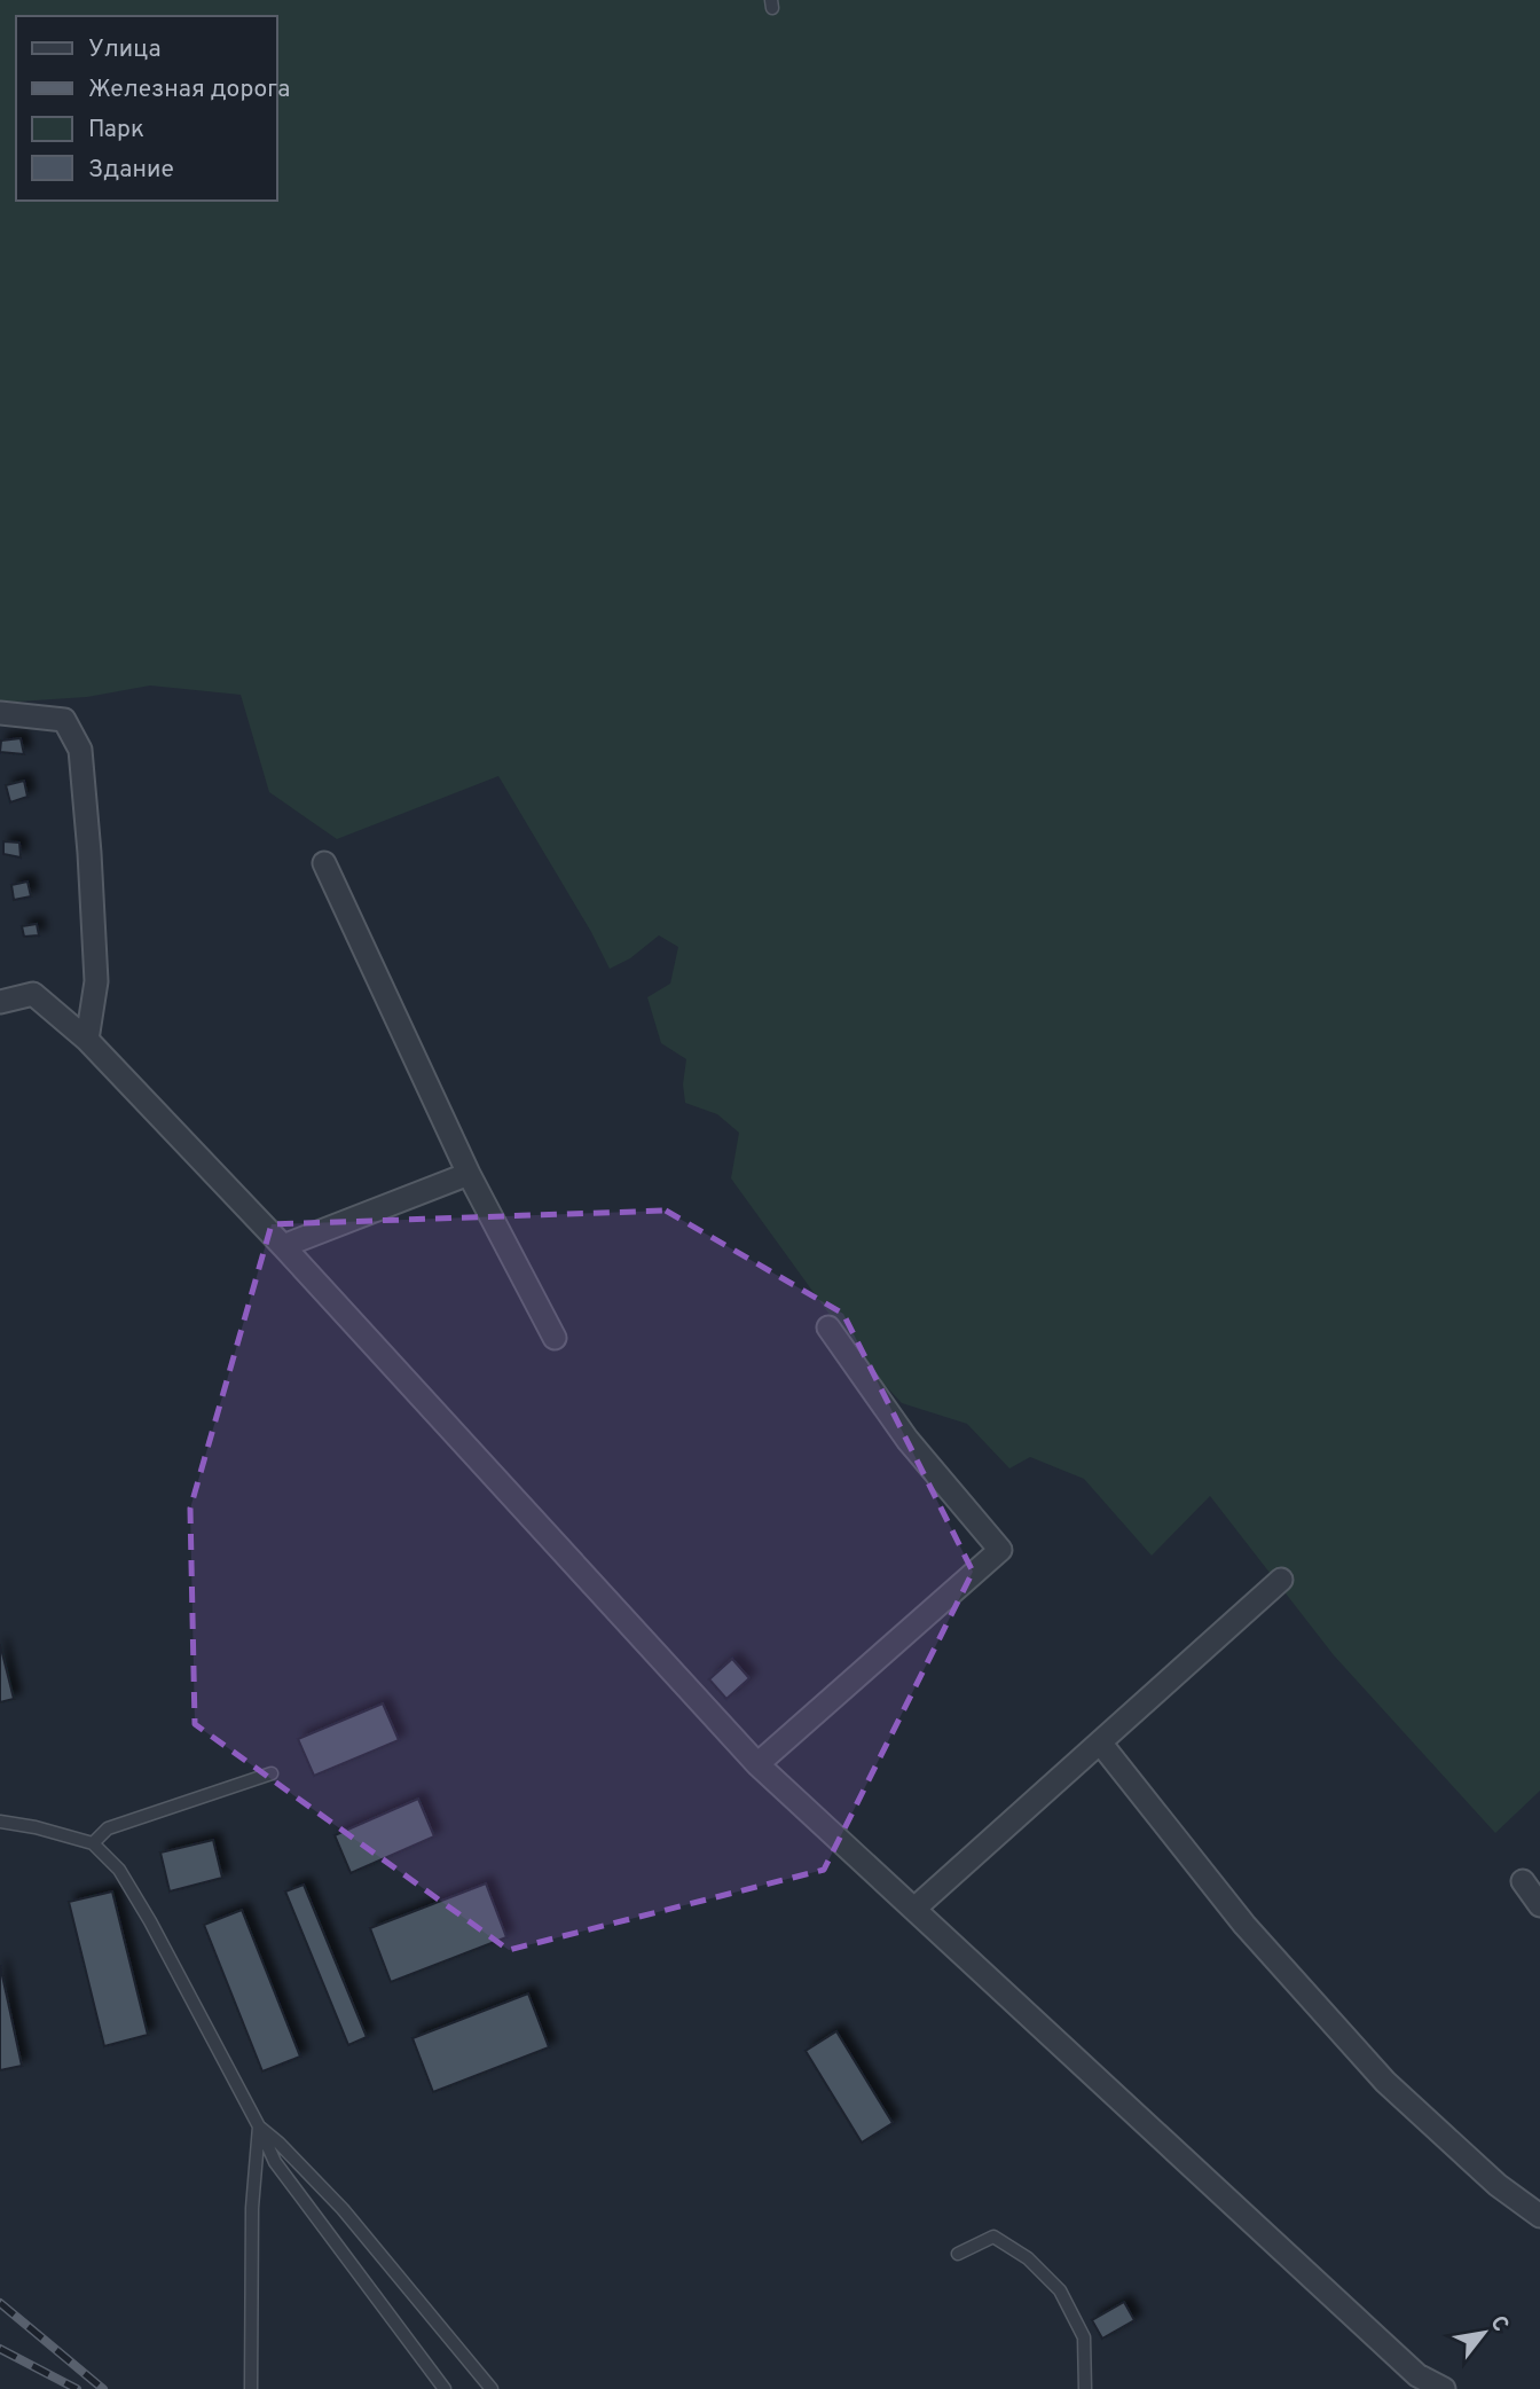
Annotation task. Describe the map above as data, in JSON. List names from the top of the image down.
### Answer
{
  "legend": [
    "Улица",
    "Железная дорога",
    "Парк",
    "Здание"
  ],
  "north": "top right"
}
